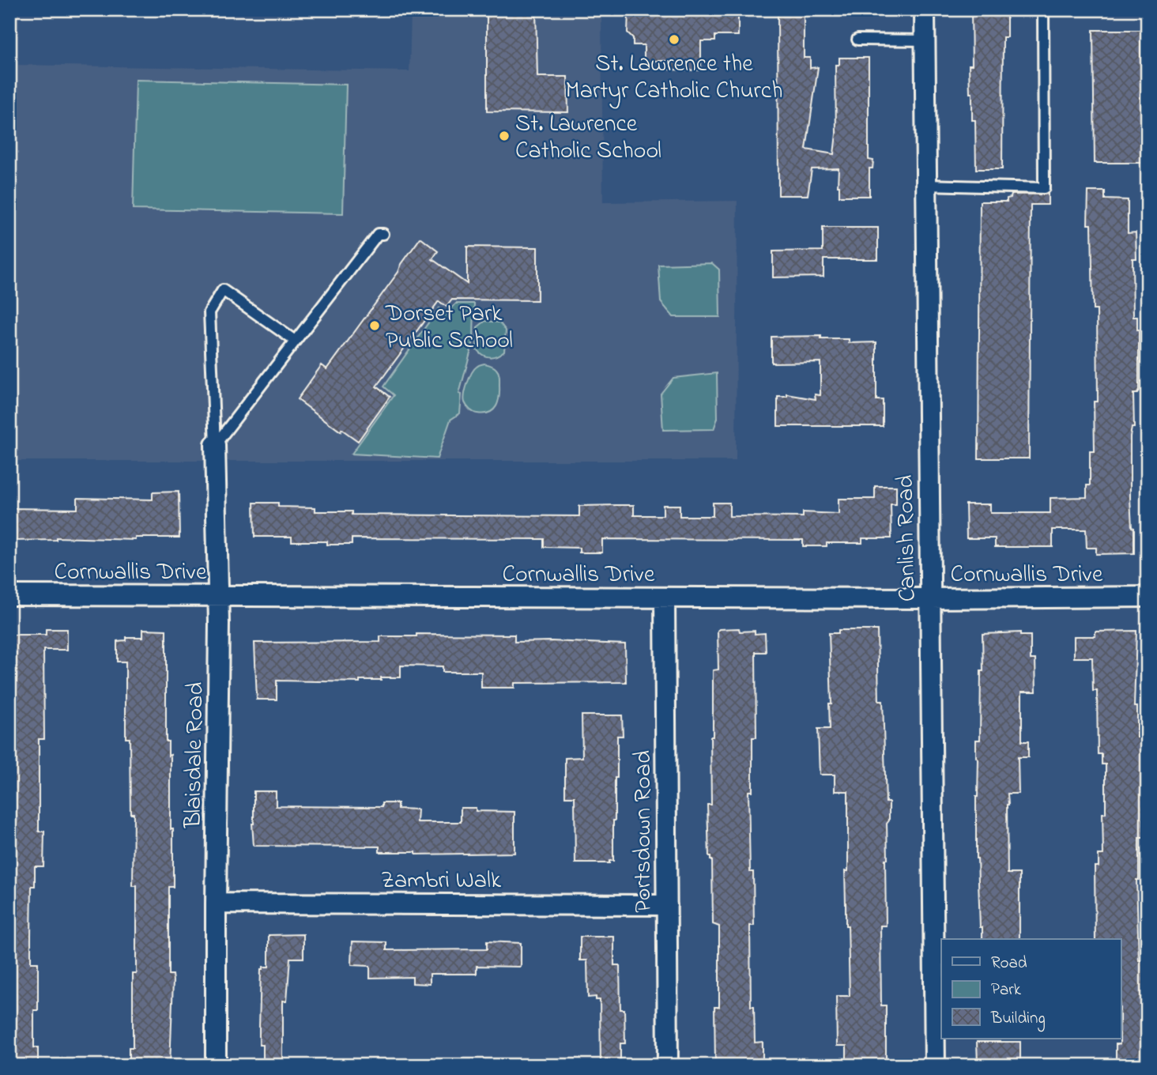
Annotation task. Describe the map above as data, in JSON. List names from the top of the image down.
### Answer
{
  "streets": {
    "street": [
      "Canlish Road",
      "Cornwallis Drive",
      "Blaisdale Road",
      "Portsdown Road",
      "Zambri Walk"
    ]
  },
  "crossings": [
    ["Canlish Road", "Cornwallis Drive"],
    ["Cornwallis Drive", "Blaisdale Road"],
    ["Cornwallis Drive", "Portsdown Road"],
    ["Blaisdale Road", "Zambri Walk"],
    ["Portsdown Road", "Zambri Walk"]
  ],
  "places": ["St. Lawrence the Martyr Catholic Church", "St. Lawrence Catholic School", "Dorset Park Public School"],
  "legend": ["Road", "Park", "Building"]
}
